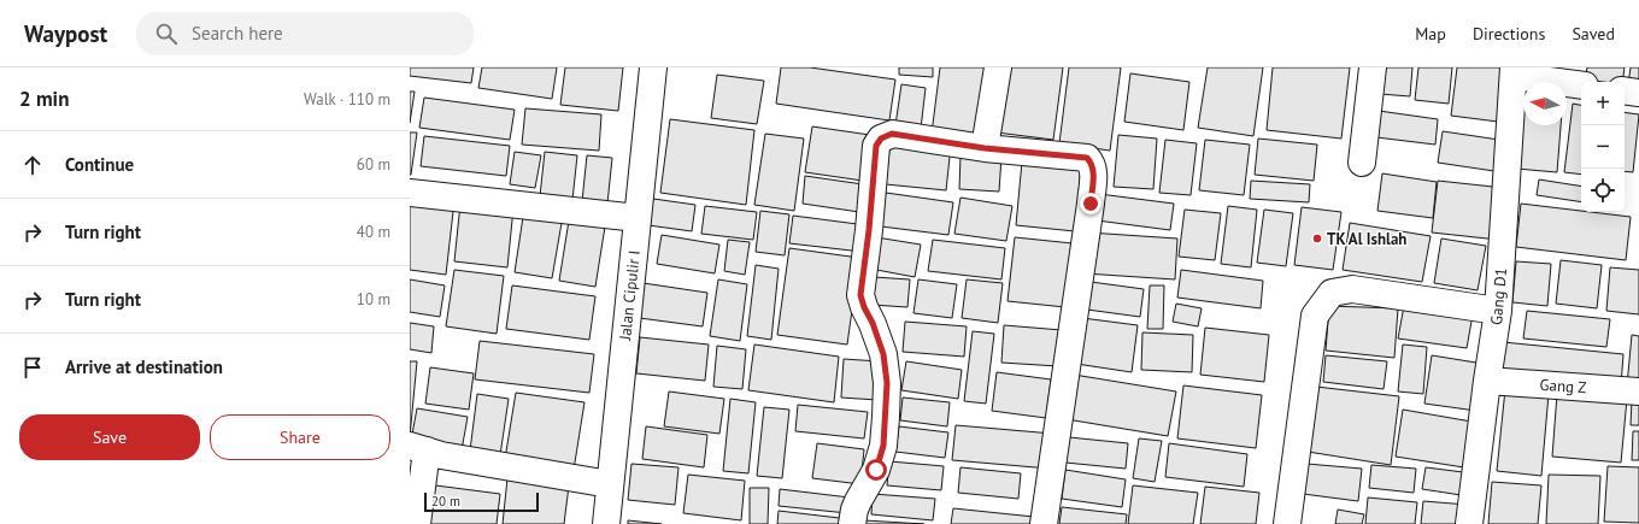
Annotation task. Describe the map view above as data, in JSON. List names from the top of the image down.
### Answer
{
  "streets": {
    "street": ["Jalan Cipulir I", "Gang D1", "Gang Z"]
  },
  "crossings": [
    ["Gang D1", "Gang Z"]
  ],
  "places": ["TK Al Ishlah"],
  "scale_bar": "20 m",
  "north": "left",
  "page": {
    "header": "Waypost",
    "search": "Search here",
    "nav": ["Map", "Directions", "Saved"],
    "heading": ["2 min", "Walk · 110 m"],
    "map_buttons": ["+", "−"],
    "list": [
      ["Continue", "60 m"],
      ["Turn right", "40 m"],
      ["Turn right", "10 m"],
      "Arrive at destination"
    ],
    "buttons": ["Save", "Share"],
    "scale": "20 m"
  }
}
